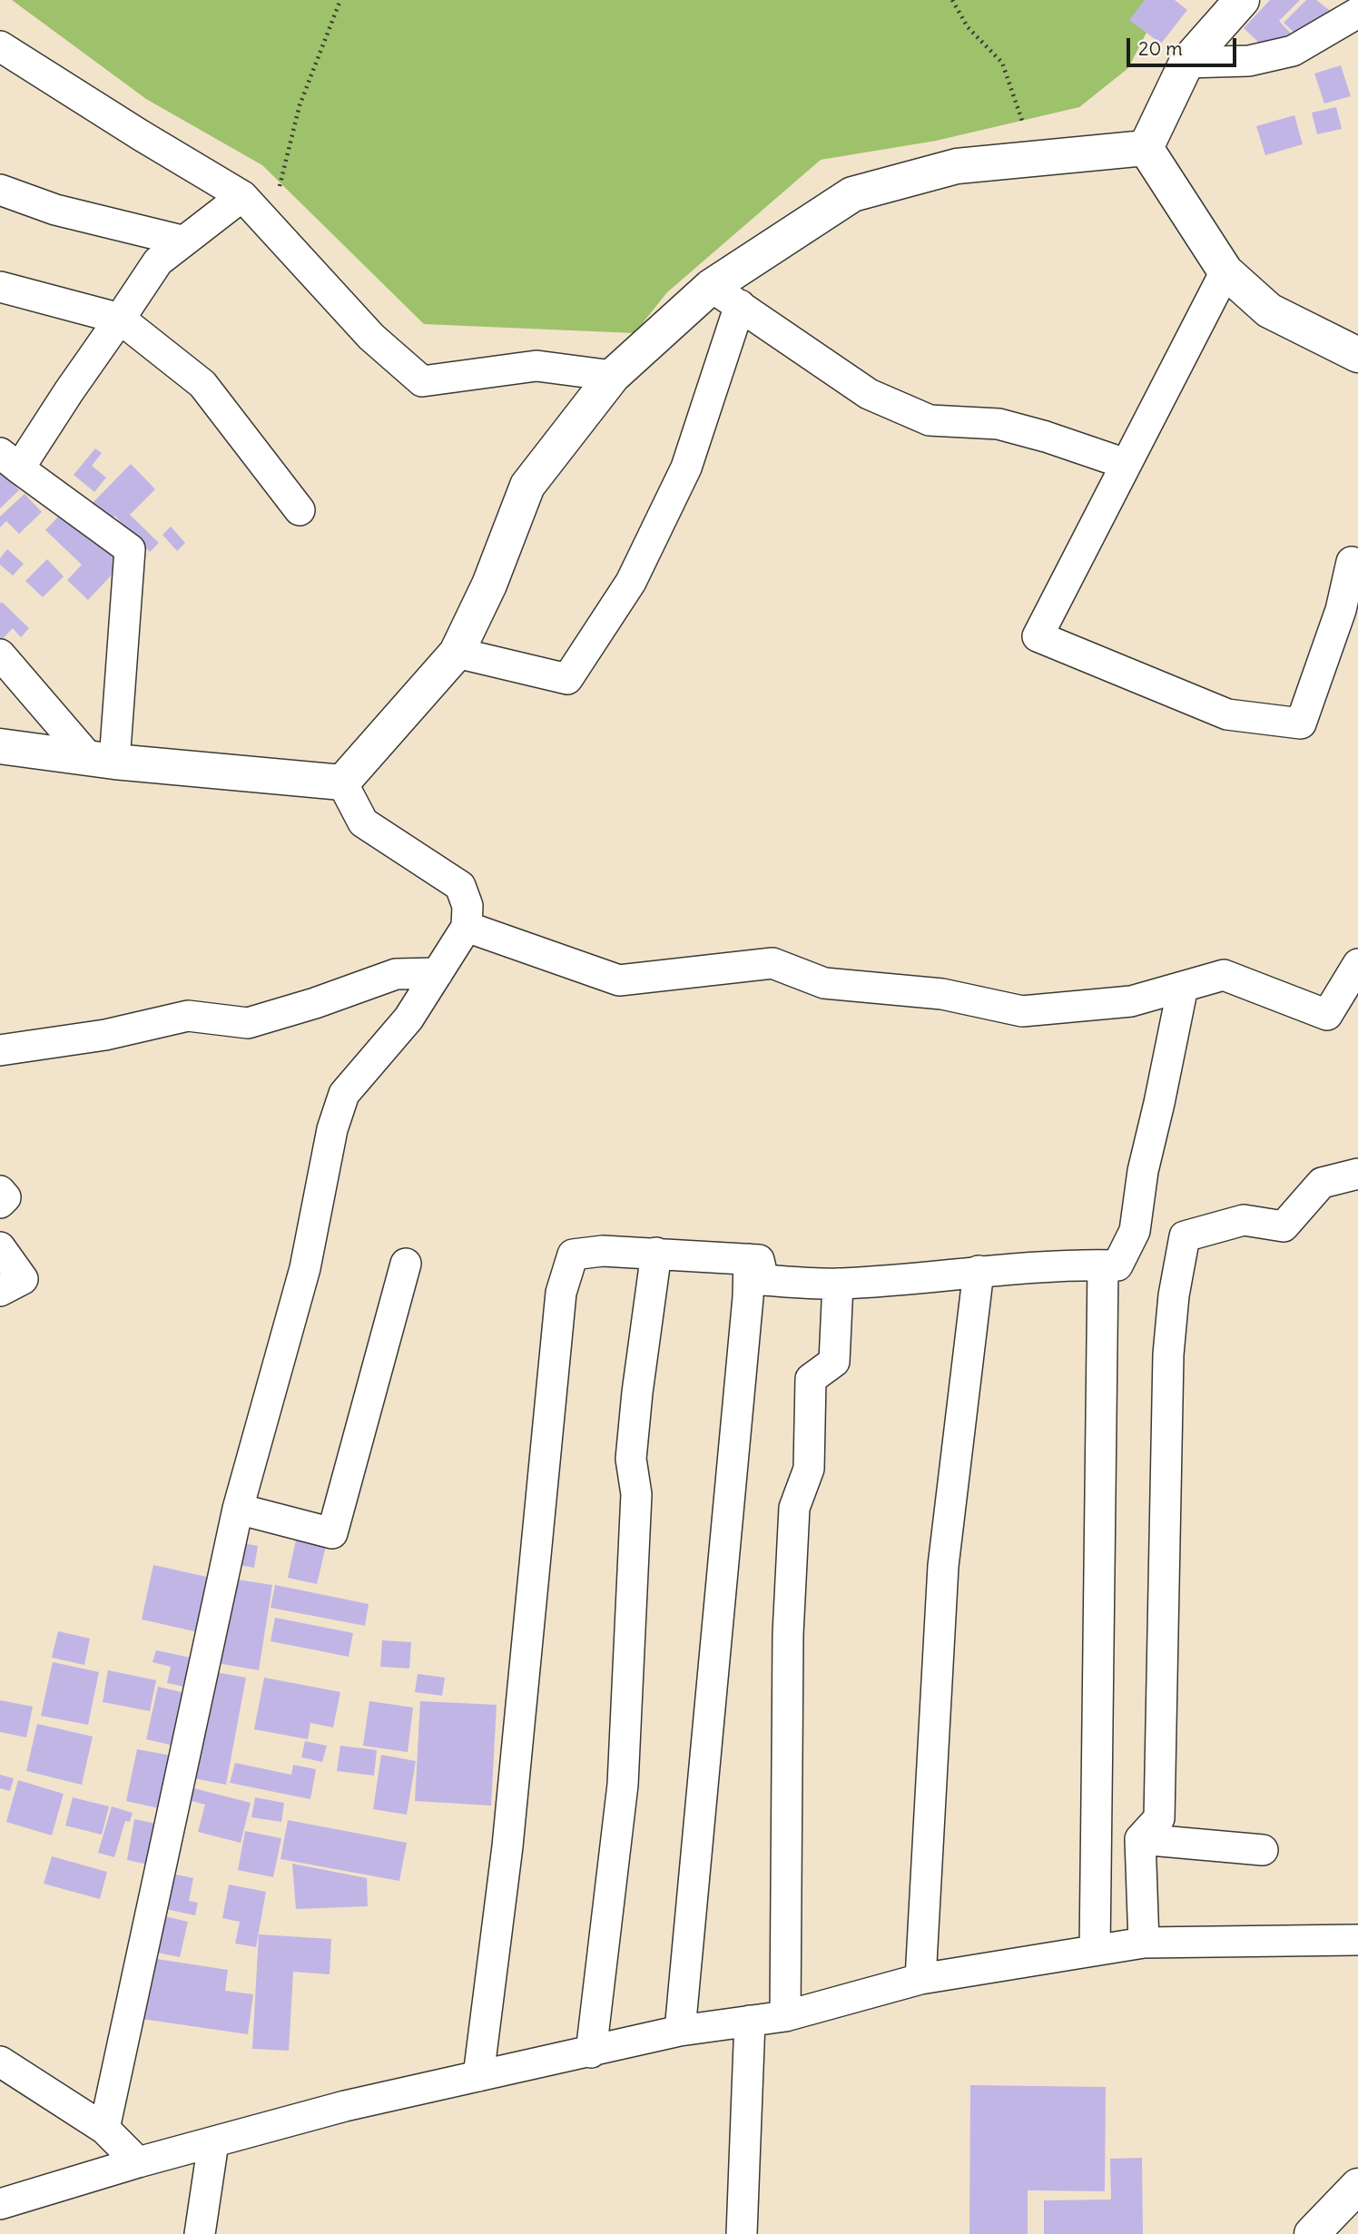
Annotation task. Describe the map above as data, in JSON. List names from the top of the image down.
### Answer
{
  "scale_bar": "20 m"
}
